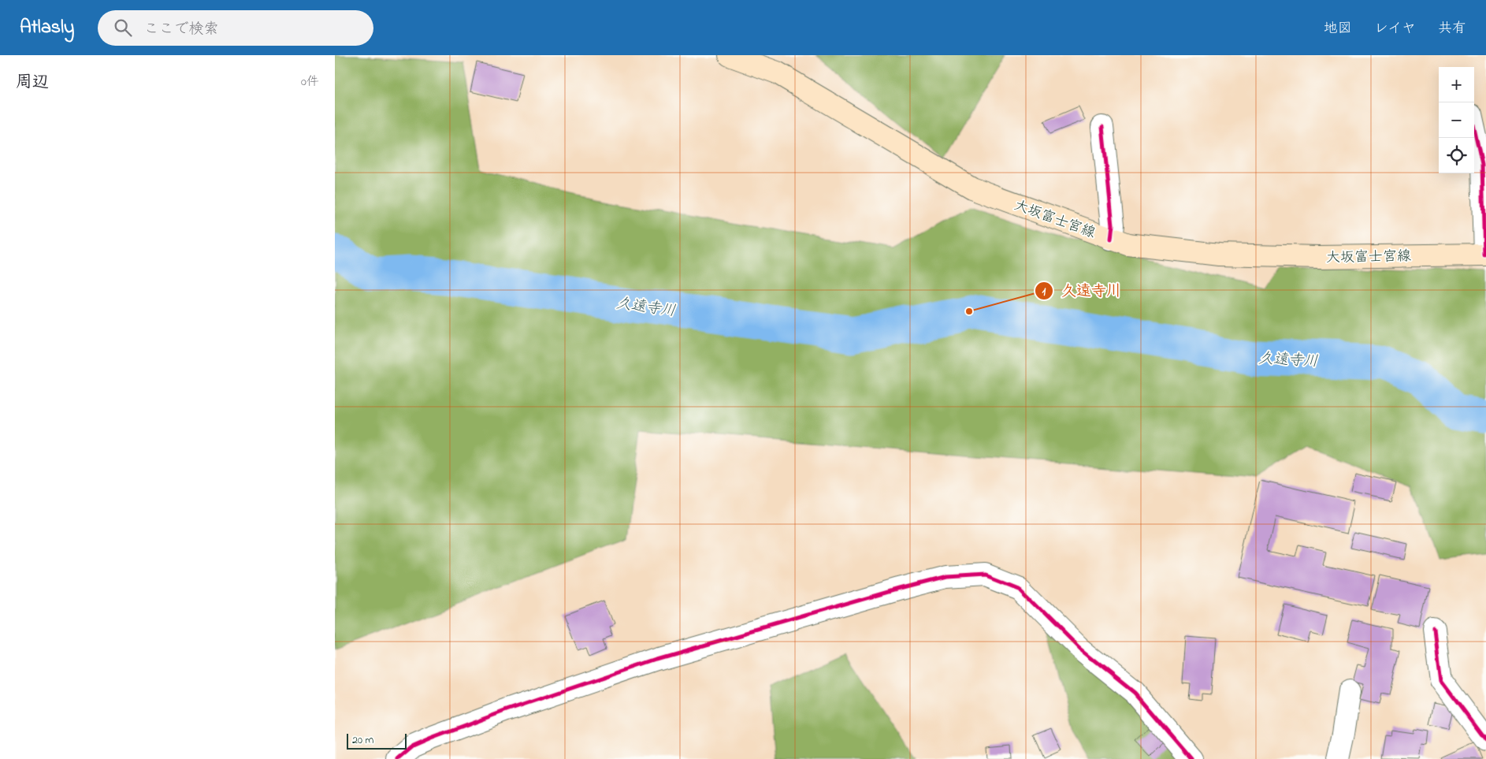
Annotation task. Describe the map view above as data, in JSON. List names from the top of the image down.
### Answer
{
  "streets": {
    "main road": ["大坂富士宮線"]
  },
  "water": ["久遠寺川"],
  "places": ["久遠寺川"],
  "scale_bar": "20 m",
  "page": {
    "header": "Atlasly",
    "search": "ここで検索",
    "nav": ["地図", "レイヤ", "共有"],
    "heading": ["周辺", "0件"],
    "map_buttons": ["+", "−"],
    "scale": "20 m"
  }
}
